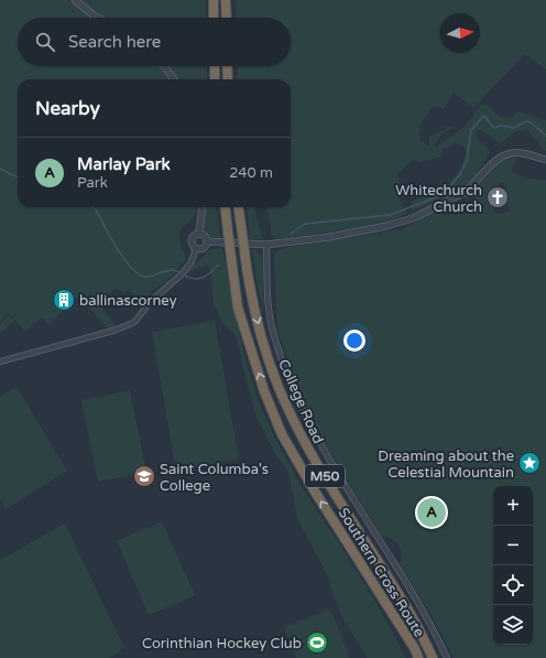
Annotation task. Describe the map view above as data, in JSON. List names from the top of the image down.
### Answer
{
  "streets": {
    "highway": ["M50", "Southern Cross Route"],
    "street": ["College Road"]
  },
  "places": {
    "church": ["Whitechurch Church"],
    "building": ["ballinascorney"],
    "place": ["Dreaming about the Celestial Mountain"],
    "school or university": ["Saint Columba's College"],
    "sports": ["Corinthian Hockey Club"]
  },
  "north": "right",
  "page": {
    "search": "Search here",
    "heading": "Nearby",
    "list": [
      {
        "mark": "A",
        "name": "Marlay Park",
        "note": "Park",
        "value": "240 m"
      }
    ],
    "map_buttons": ["+", "−"],
    "pins": "A"
  }
}
